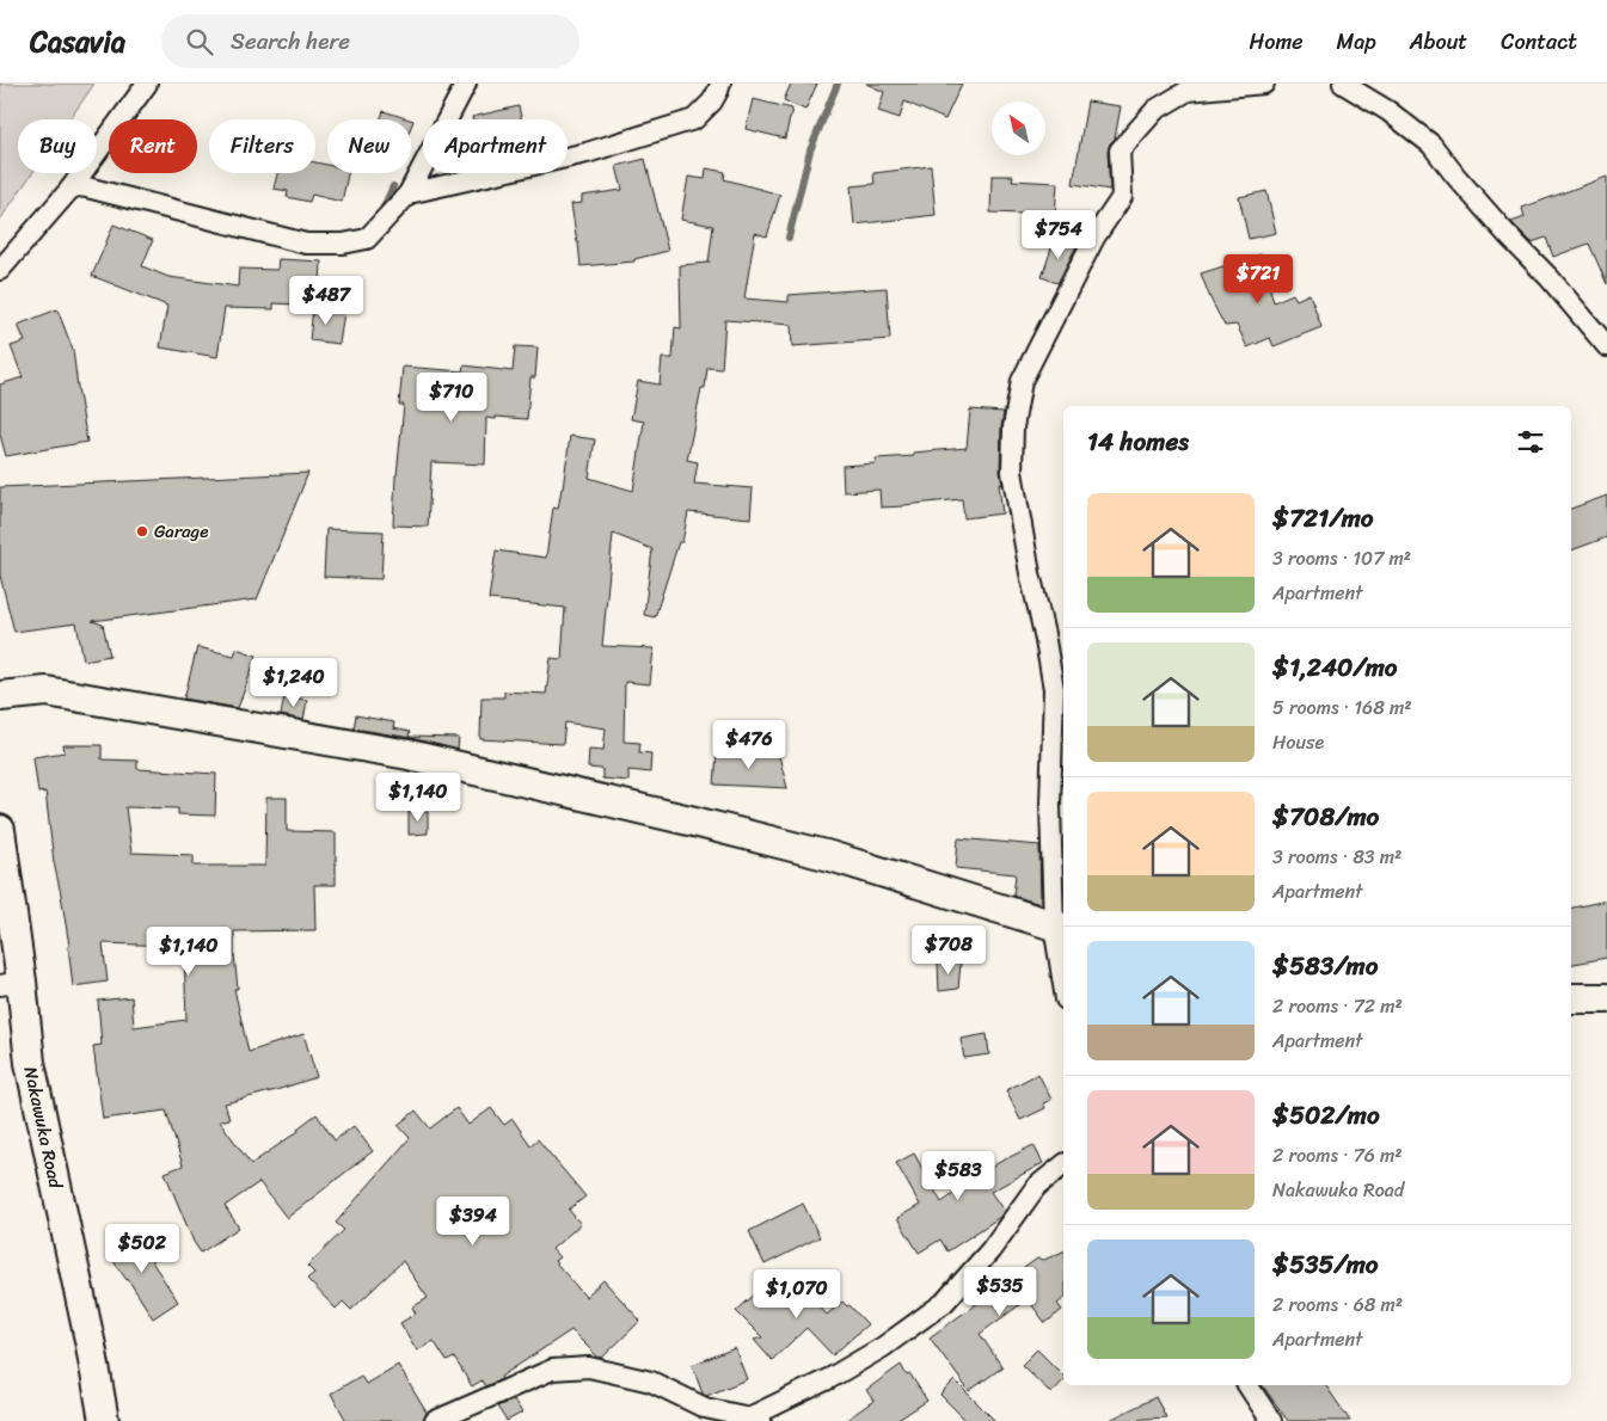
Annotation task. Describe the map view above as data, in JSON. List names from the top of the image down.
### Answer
{
  "streets": {
    "street": ["Nakawuka Road"]
  },
  "places": ["Garage"],
  "north": "top left",
  "page": {
    "header": "Casavia",
    "search": "Search here",
    "nav": [
      "Home",
      "Map",
      "About",
      "Contact"
    ],
    "chip": [
      "Buy",
      "Rent",
      "Filters",
      "New",
      "Apartment"
    ],
    "price": [
      "$754",
      "$721",
      "$487",
      "$710",
      "$1,240",
      "$476",
      "$1,140",
      "$708",
      "$1,140",
      "$583",
      "$394",
      "$502",
      "$535",
      "$1,070"
    ],
    "heading": "14 homes",
    "list": [
      {
        "name": "$721/mo",
        "note": "3 rooms · 107 m² · Apartment"
      },
      {
        "name": "$1,240/mo",
        "note": "5 rooms · 168 m² · House"
      },
      {
        "name": "$708/mo",
        "note": "3 rooms · 83 m² · Apartment"
      },
      {
        "name": "$583/mo",
        "note": "2 rooms · 72 m² · Apartment"
      },
      {
        "name": "$502/mo",
        "note": "2 rooms · 76 m² · Nakawuka Road"
      },
      {
        "name": "$535/mo",
        "note": "2 rooms · 68 m² · Apartment"
      }
    ]
  }
}
